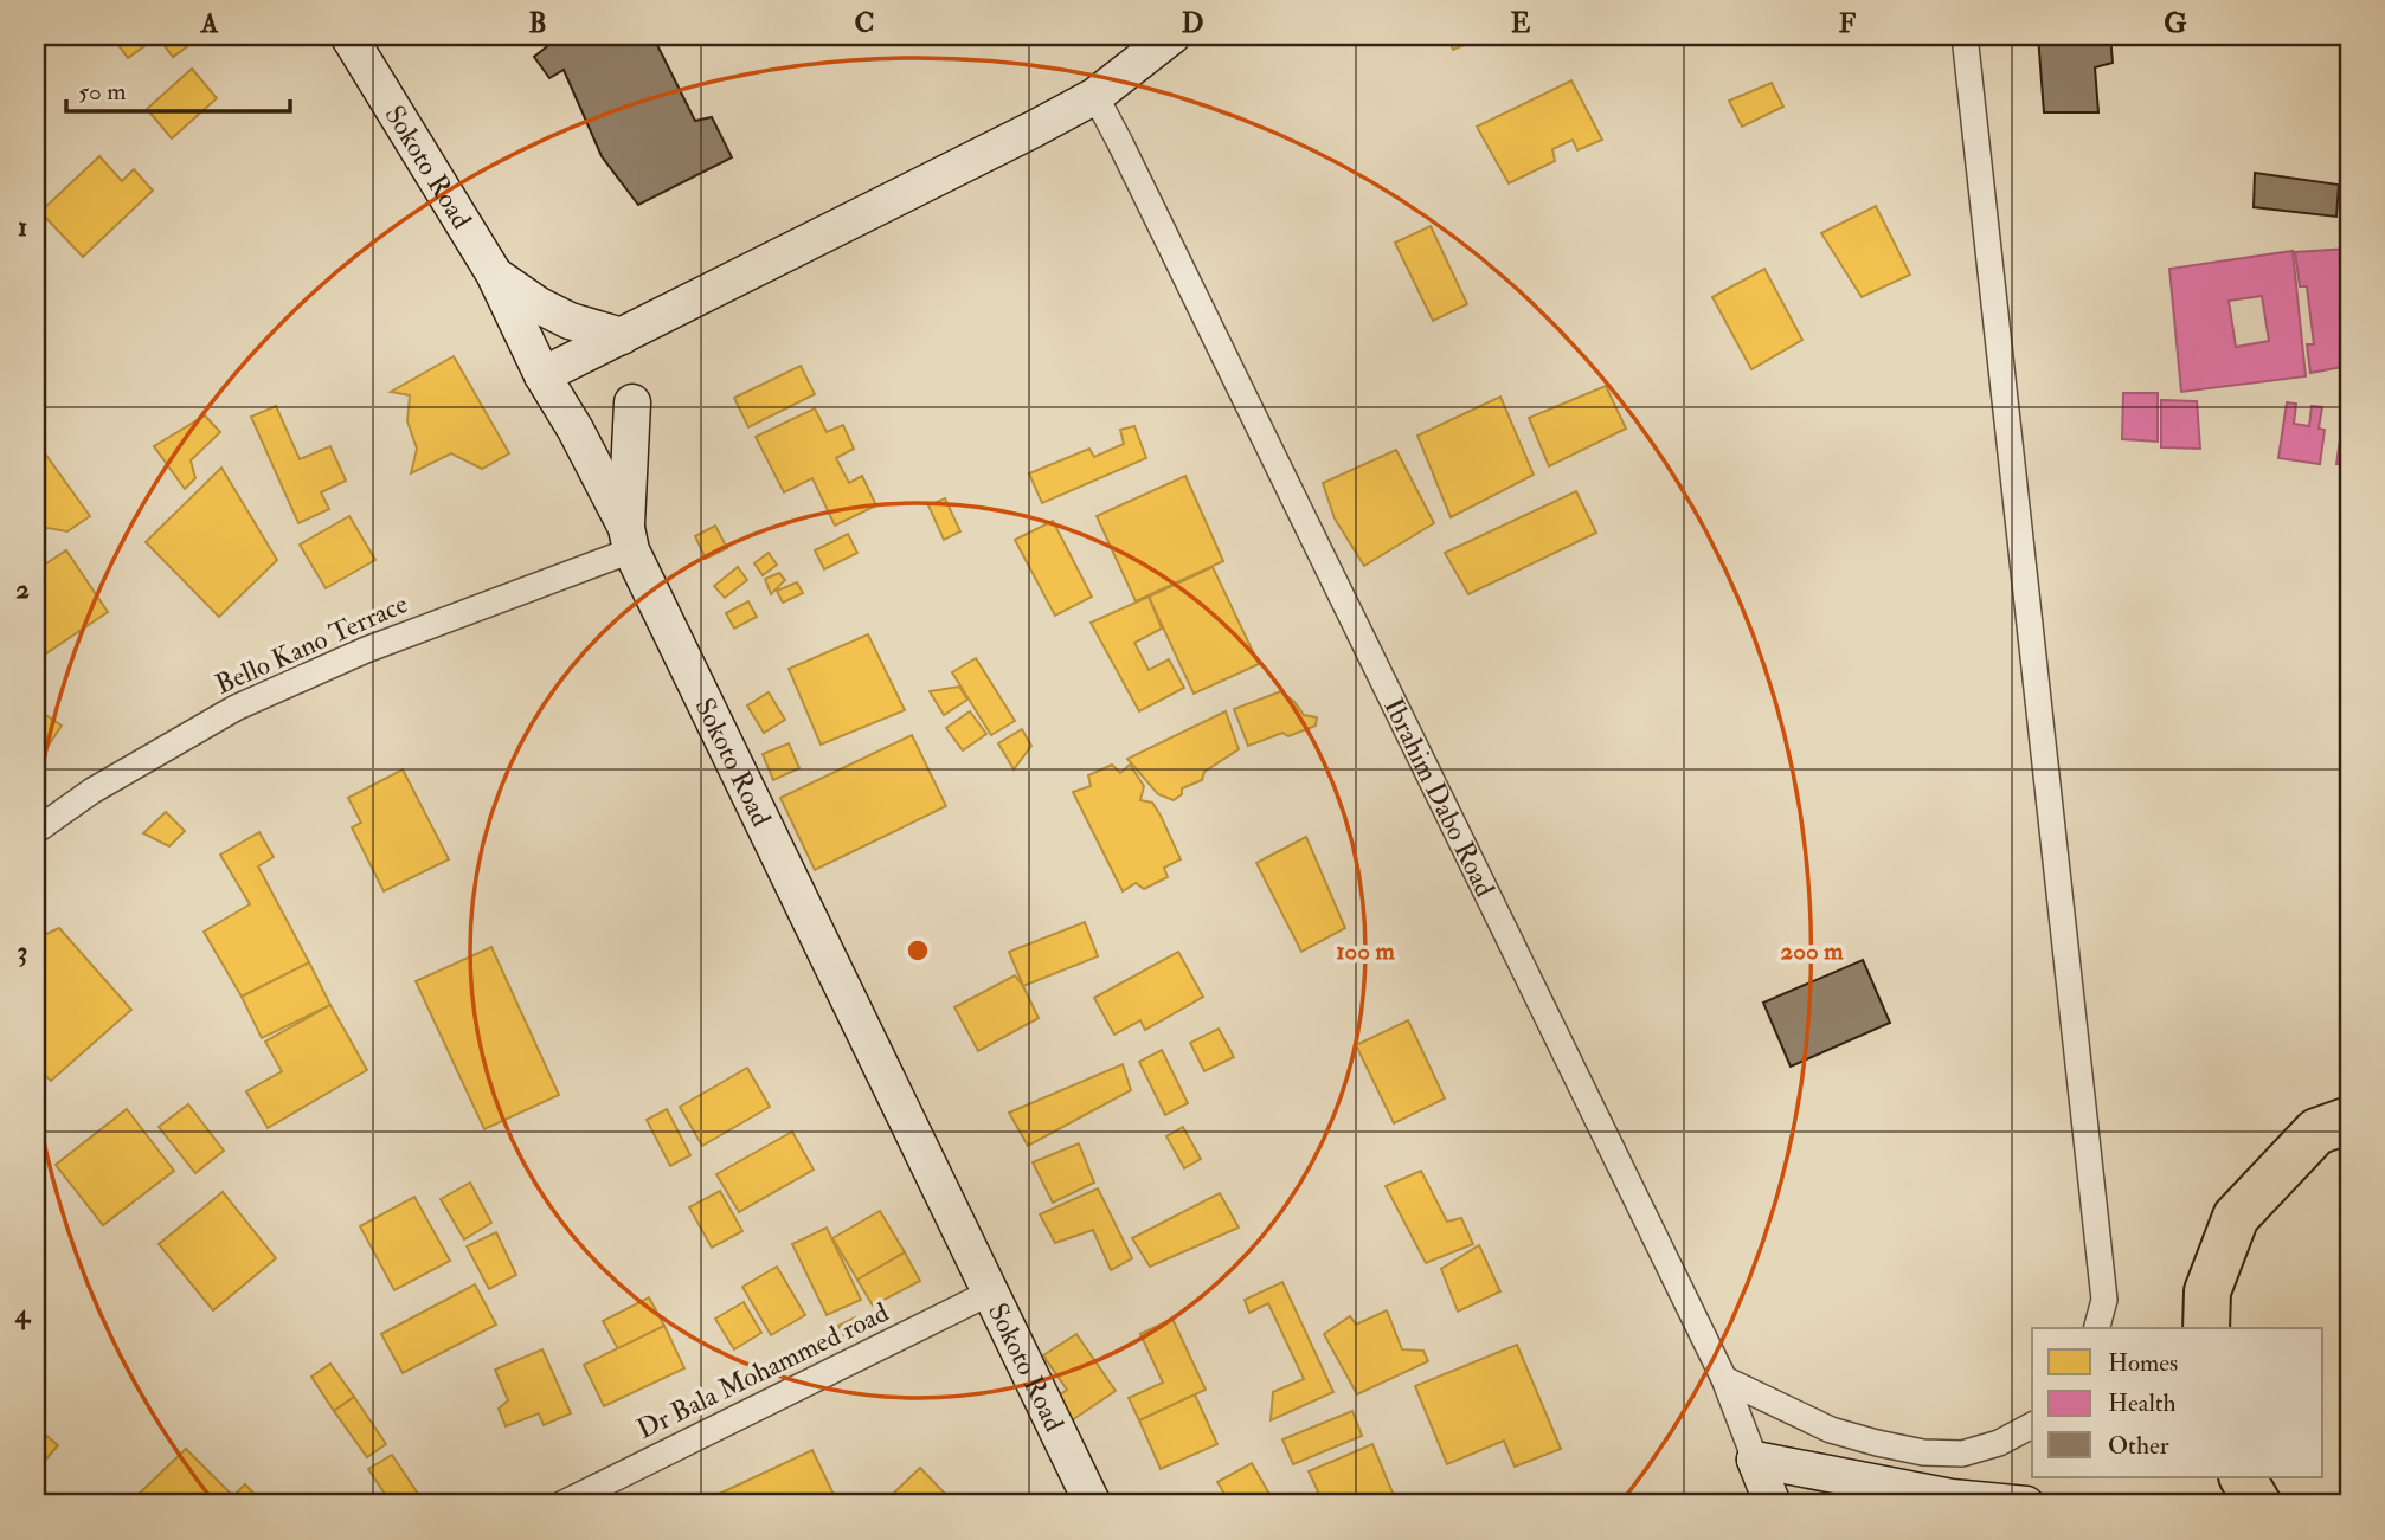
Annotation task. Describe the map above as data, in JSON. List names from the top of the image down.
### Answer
{
  "streets": {
    "street": [
      "Sokoto Road",
      "Bello Kano Terrace",
      "Ibrahim Dabo Road",
      "Dr Bala Mohammed road"
    ]
  },
  "crossings": [
    ["Sokoto Road", "Bello Kano Terrace"],
    ["Sokoto Road", "Dr Bala Mohammed road"]
  ],
  "legend": ["Homes", "Health", "Other"],
  "scale_bar": "50 m",
  "grid": {
    "columns": [
      "A",
      "B",
      "C",
      "D",
      "E",
      "F",
      "G"
    ],
    "rows": [
      "1",
      "2",
      "3",
      "4"
    ]
  },
  "rings": ["100 m", "200 m"]
}
